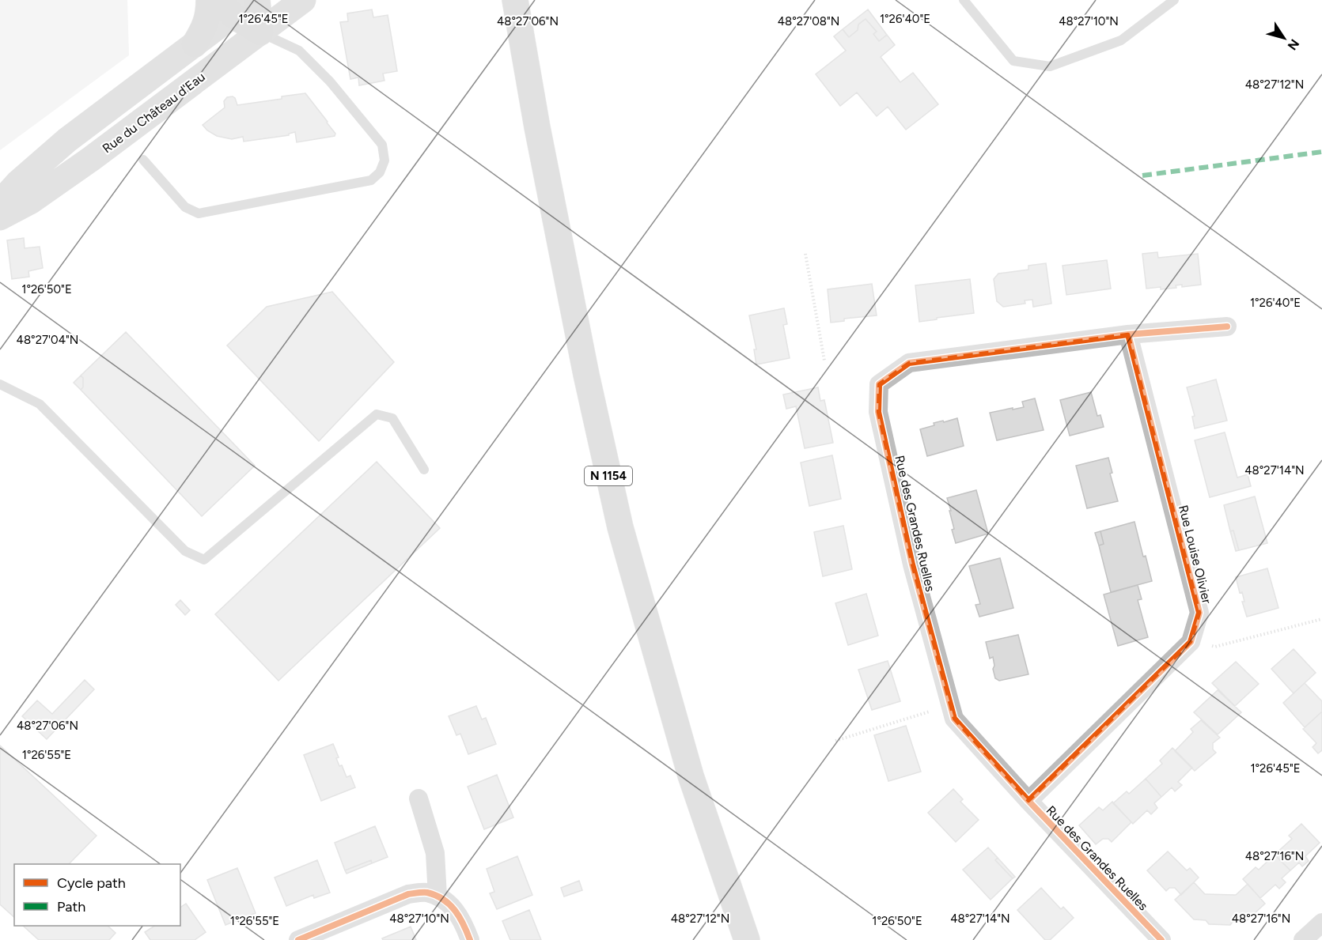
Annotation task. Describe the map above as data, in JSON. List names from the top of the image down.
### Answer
{
  "streets": {
    "main road": ["Rue du Château d'Eau", "N 1154"],
    "street": ["Rue des Grandes Ruelles", "Rue Louise Olivier"]
  },
  "crossings": [
    ["Rue des Grandes Ruelles", "Rue Louise Olivier"]
  ],
  "legend": ["Cycle path", "Path"],
  "north": "bottom right",
  "coordinates": [
    "1°26'45\"E",
    "1°26'40\"E",
    "48°27'06\"N",
    "48°27'08\"N",
    "48°27'10\"N",
    "48°27'12\"N",
    "1°26'50\"E",
    "48°27'04\"N",
    "48°27'14\"N",
    "1°26'55\"E",
    "48°27'16\"N"
  ]
}
